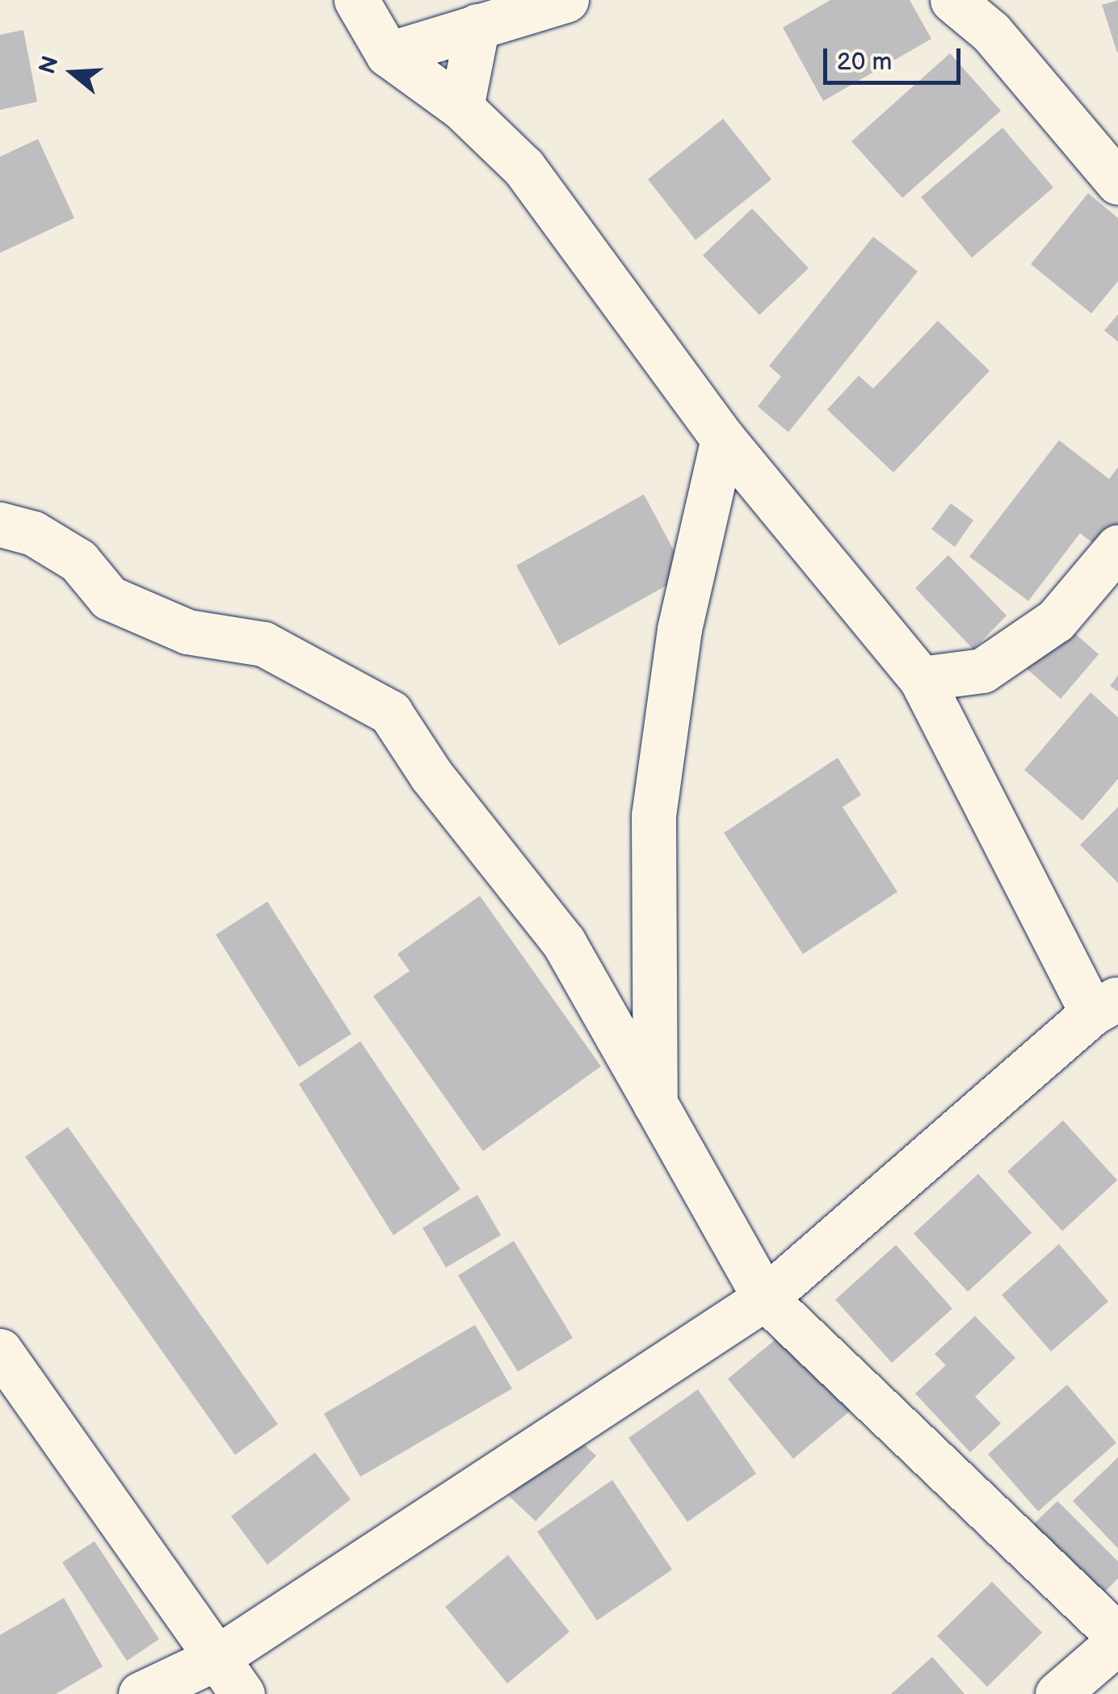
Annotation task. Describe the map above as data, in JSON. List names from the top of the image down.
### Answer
{
  "scale_bar": "20 m",
  "north": "left"
}
